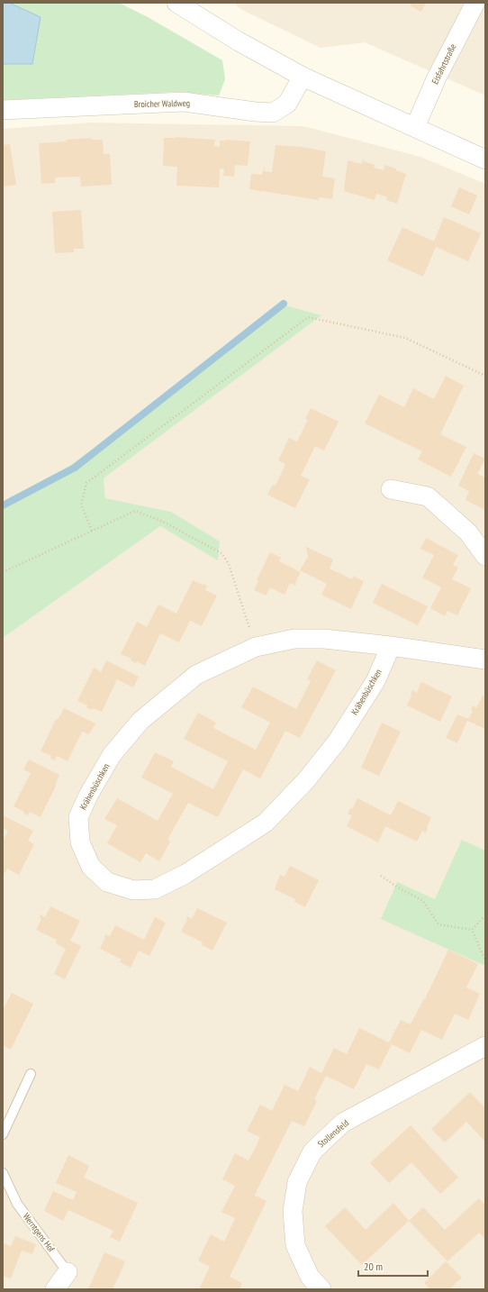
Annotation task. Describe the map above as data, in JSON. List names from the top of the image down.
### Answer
{
  "streets": {
    "street": [
      "Eisfahrtstraße",
      "Broicher Waldweg",
      "Krähenbüschken",
      "Stollensfeld",
      "Werntgens Hof"
    ]
  },
  "scale_bar": "20 m"
}
